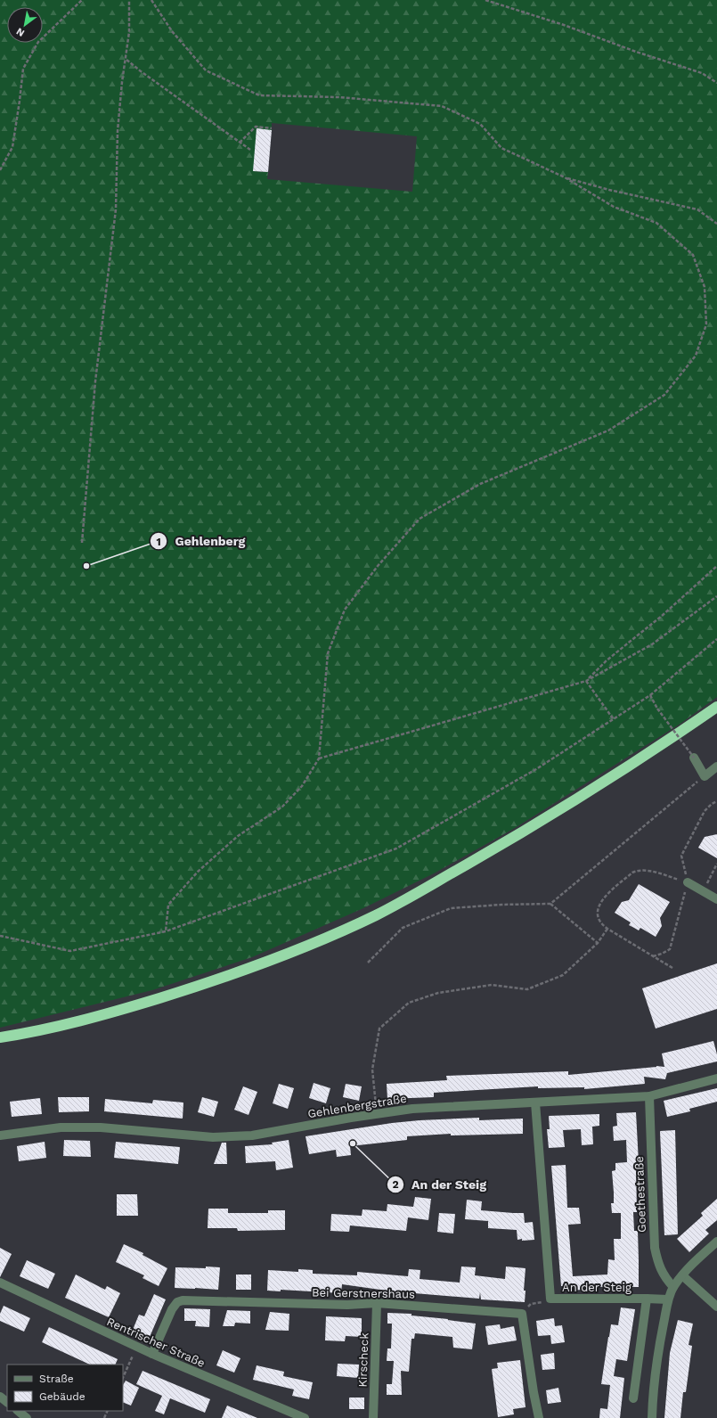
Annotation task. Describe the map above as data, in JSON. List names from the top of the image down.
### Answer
{
  "streets": {
    "street": [
      "Gehlenbergstraße",
      "Goethestraße",
      "An der Steig",
      "Bei Gerstnershaus",
      "Rentrischer Straße",
      "Kirscheck"
    ]
  },
  "crossings": [
    ["Gehlenbergstraße", "Goethestraße"],
    ["Gehlenbergstraße", "An der Steig"],
    ["Bei Gerstnershaus", "Rentrischer Straße"],
    ["Bei Gerstnershaus", "Kirscheck"]
  ],
  "places": ["Gehlenberg", "An der Steig"],
  "legend": ["Straße", "Gebäude"],
  "north": "bottom left"
}
